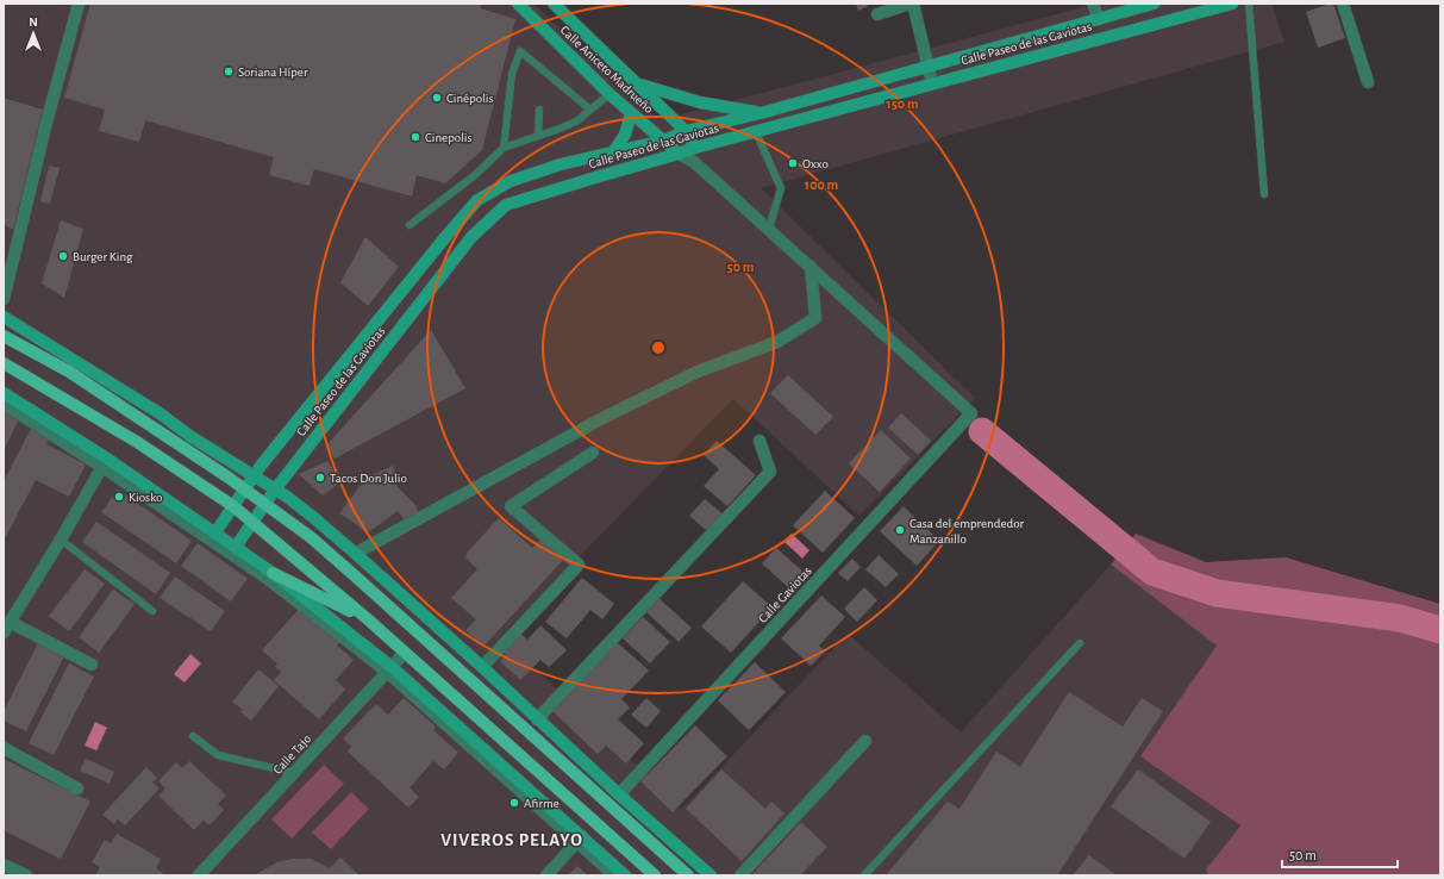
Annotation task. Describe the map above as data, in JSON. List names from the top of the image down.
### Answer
{
  "streets": {
    "main road": ["Calle Paseo de las Gaviotas", "Calle Aniceto Madrueño"],
    "street": ["Calle Gaviotas", "Calle Tajo"]
  },
  "crossings": [
    ["Calle Paseo de las Gaviotas", "Calle Aniceto Madrueño"]
  ],
  "districts": ["VIVEROS PELAYO"],
  "places": [
    "Soriana Híper",
    "Cinépolis",
    "Cinepolis",
    "Oxxo",
    "Burger King",
    "Tacos Don Julio",
    "Kiosko",
    "Casa del emprendedor Manzanillo",
    "Afirme"
  ],
  "scale_bar": "50 m",
  "north": "top",
  "rings": ["150 m", "100 m", "50 m"]
}
